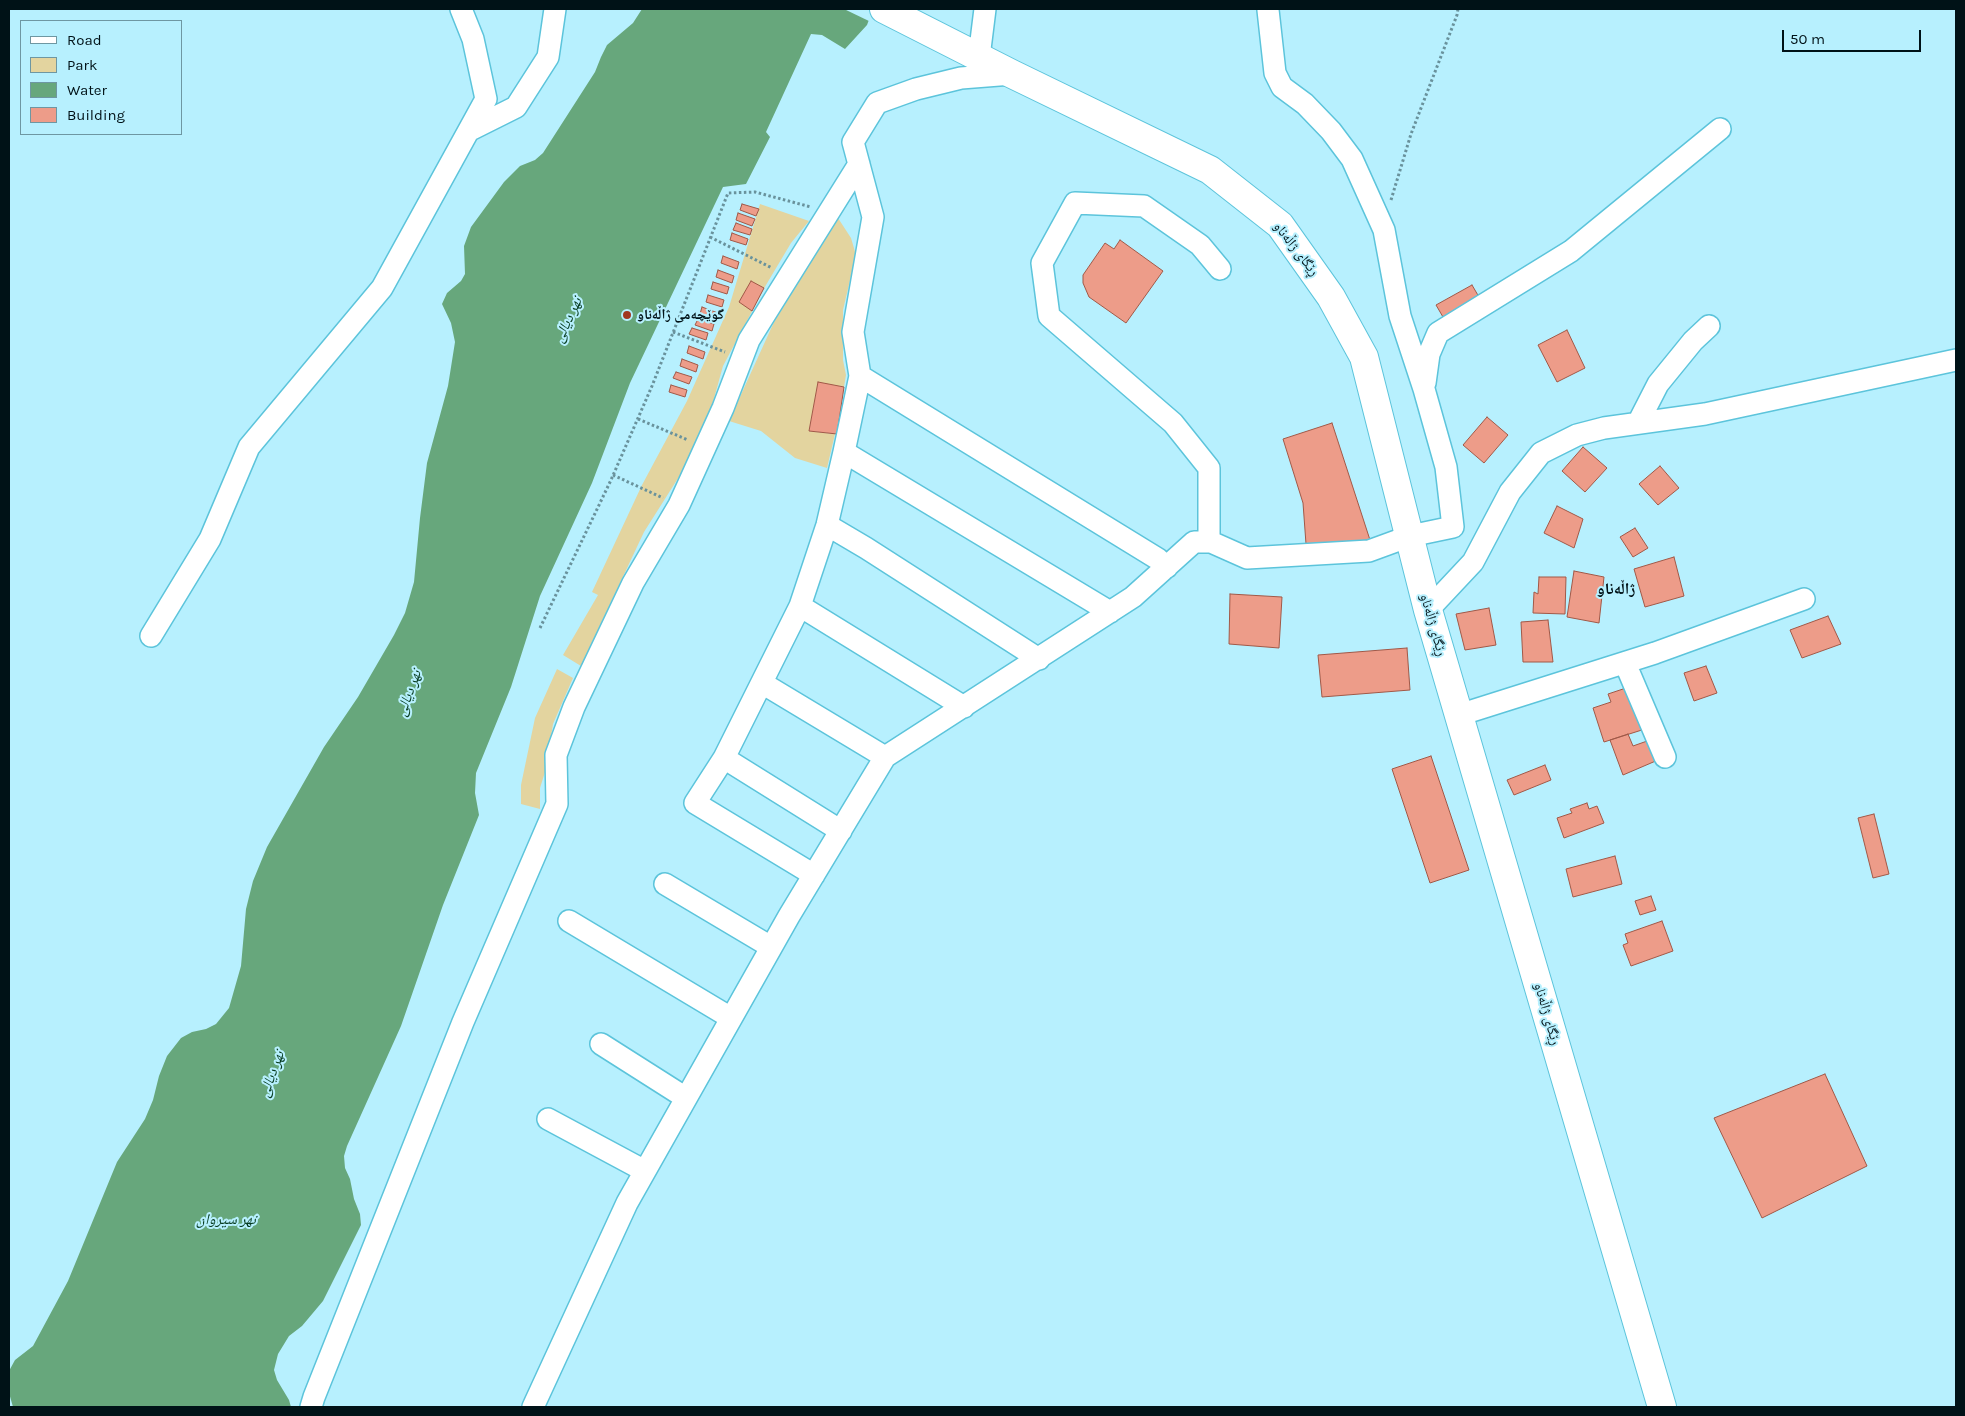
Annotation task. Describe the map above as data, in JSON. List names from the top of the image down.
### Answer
{
  "streets": {
    "main road": ["ڕێگای ژاڵەناو"]
  },
  "districts": ["ژاڵەناو"],
  "water": ["نهر ديالى", "نهر سیروان"],
  "places": ["گوێچەمی ژاڵەناو"],
  "legend": [
    "Road",
    "Park",
    "Water",
    "Building"
  ],
  "scale_bar": "50 m"
}
